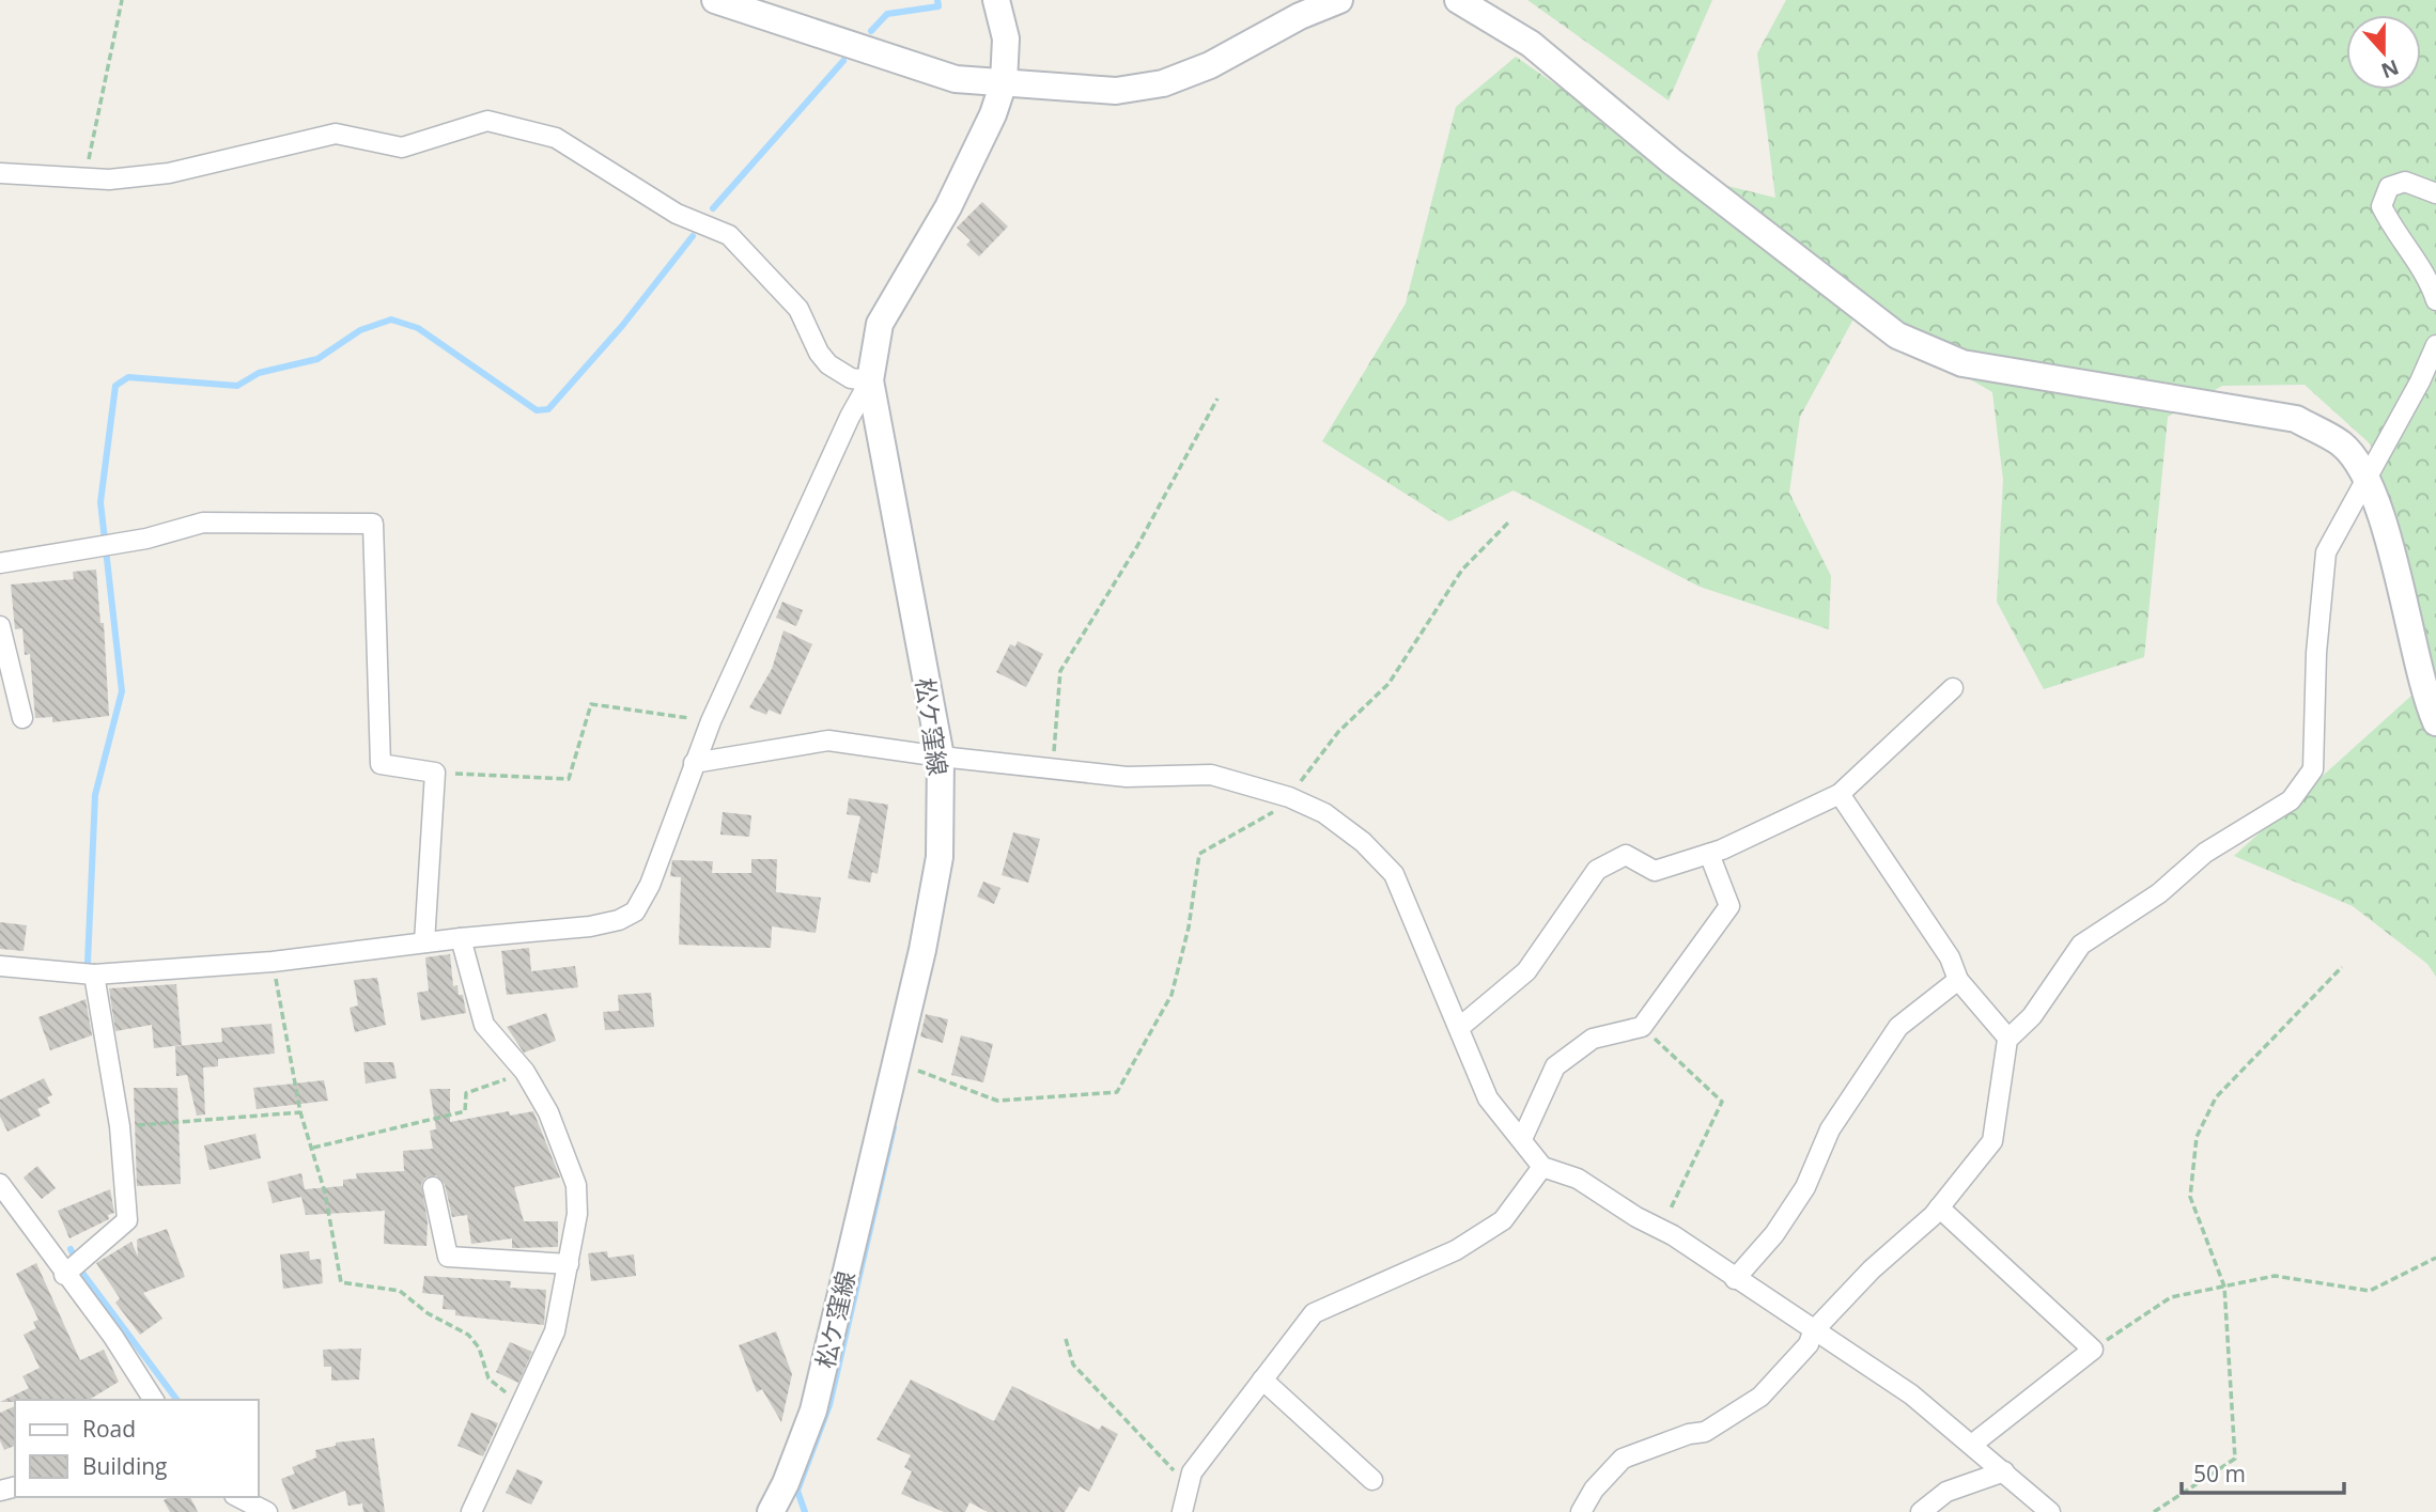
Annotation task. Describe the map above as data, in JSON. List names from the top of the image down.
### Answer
{
  "streets": {
    "street": ["松ケ窪線"]
  },
  "legend": ["Road", "Building"],
  "scale_bar": "50 m",
  "north": "bottom"
}
